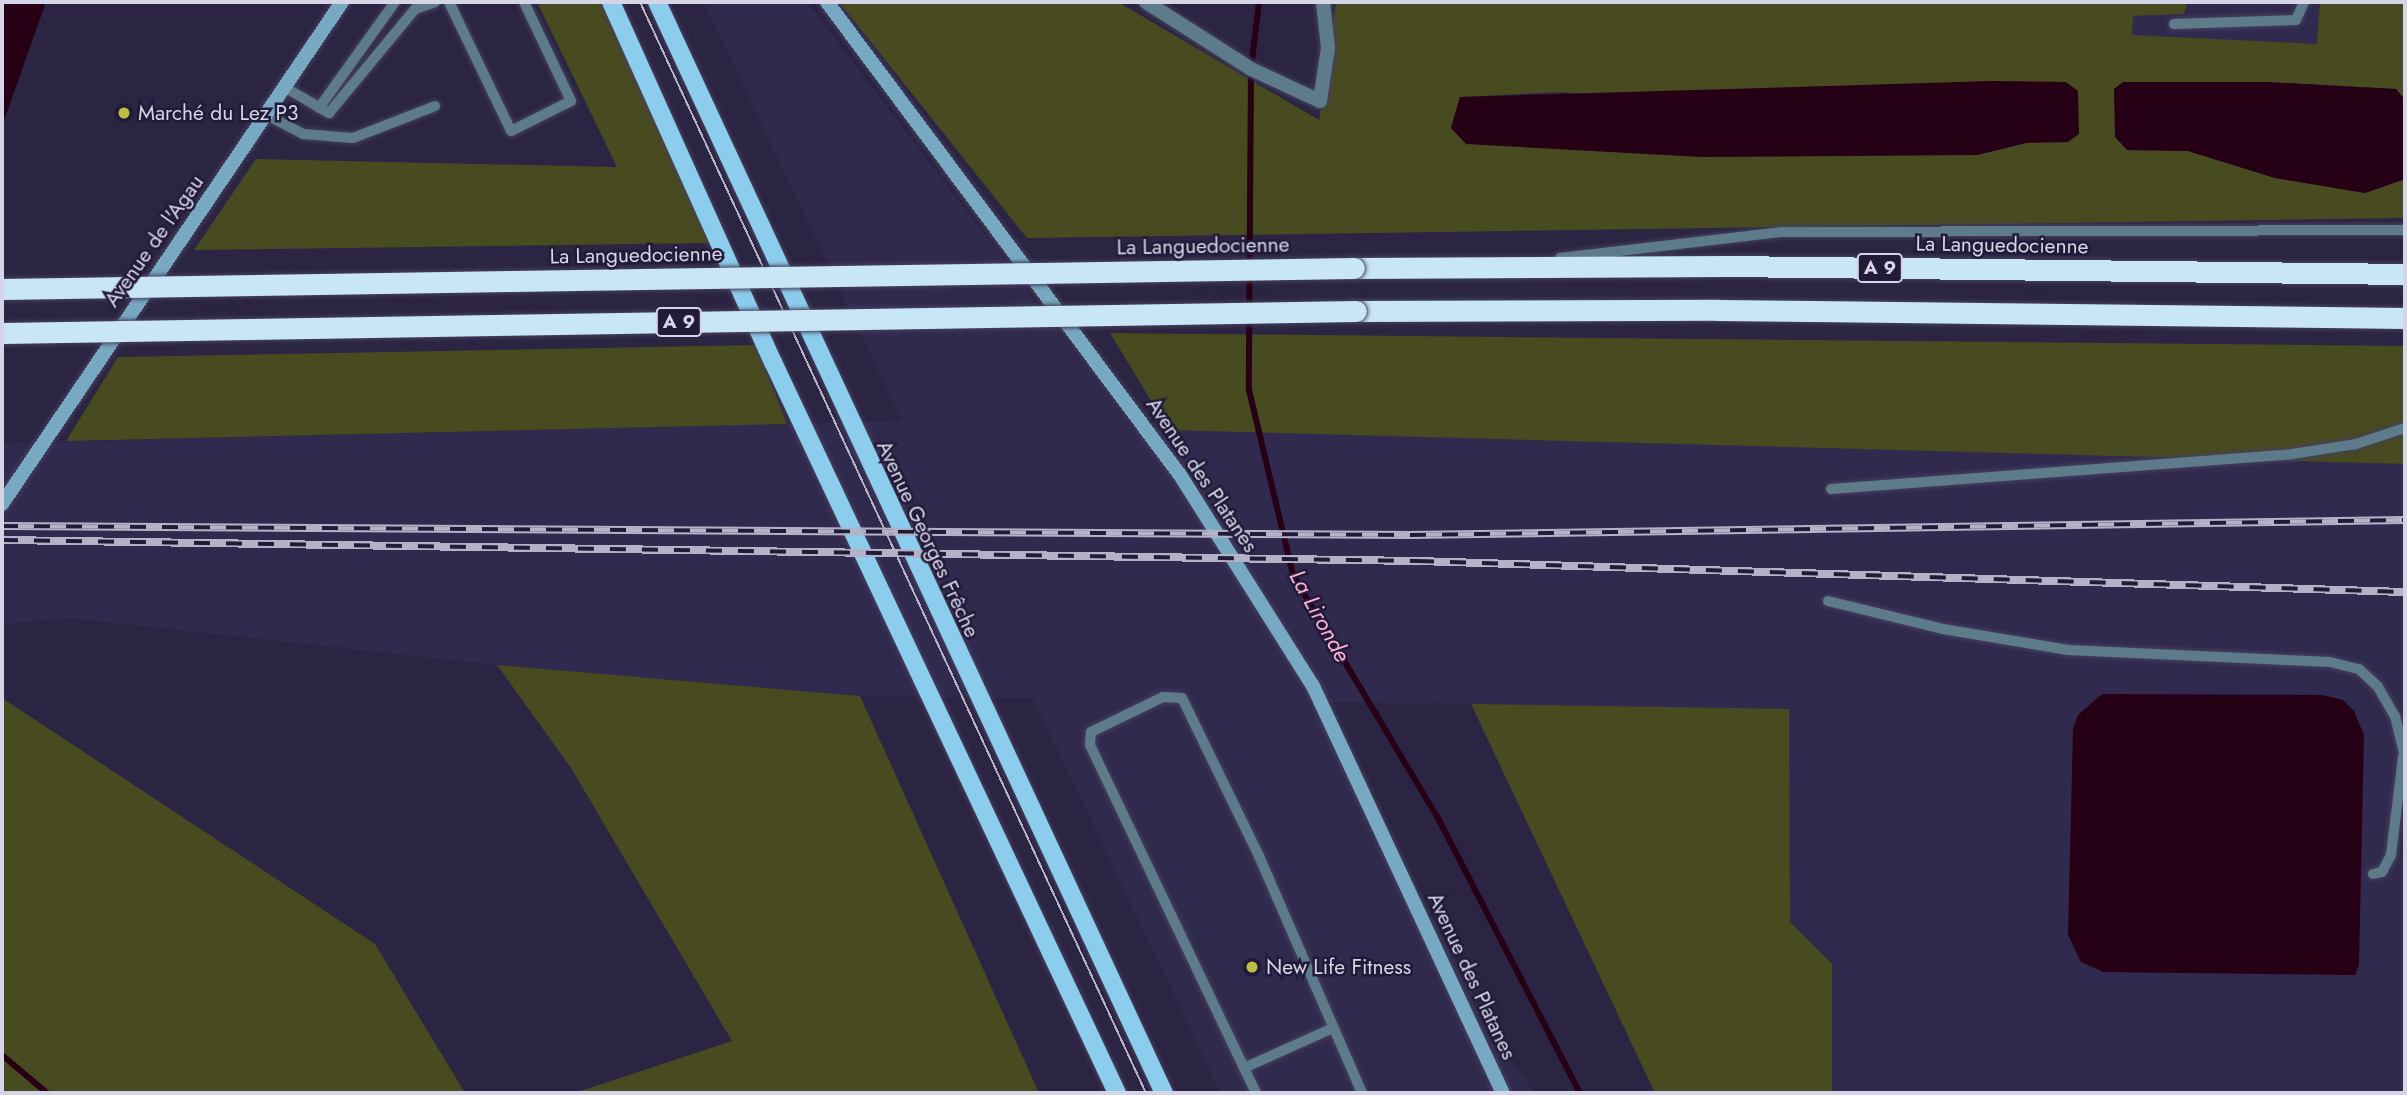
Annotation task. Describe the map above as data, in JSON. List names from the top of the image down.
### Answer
{
  "streets": {
    "highway": ["La Languedocienne", "A 9"],
    "main road": ["Avenue Georges Frêche"],
    "street": ["Avenue de l'Agau", "Avenue des Platanes"]
  },
  "water": ["La Lironde"],
  "places": ["Marché du Lez P3", "New Life Fitness"]
}
